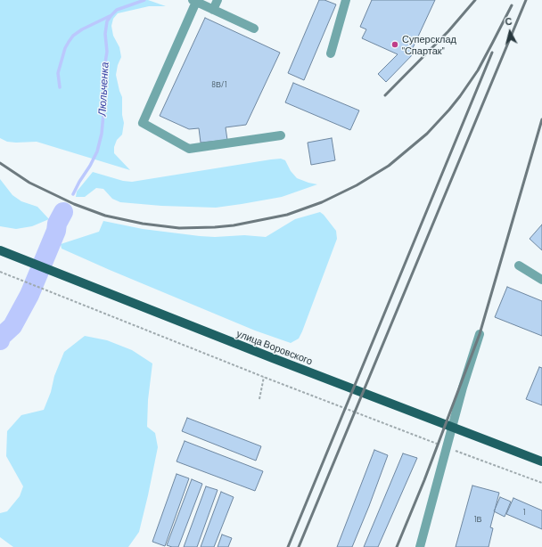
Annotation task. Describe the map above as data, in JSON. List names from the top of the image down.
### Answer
{
  "streets": {
    "main road": ["улица Воровского"]
  },
  "water": ["Люльченка"],
  "places": ["Суперсклад \"Спартак\""],
  "house_numbers": ["8В/1", "1", "1В"],
  "north": "top"
}
